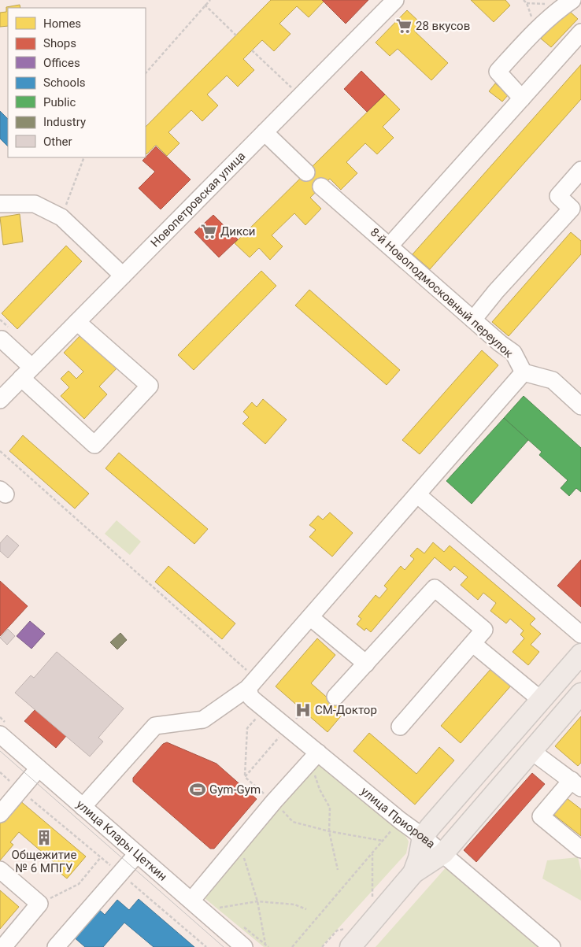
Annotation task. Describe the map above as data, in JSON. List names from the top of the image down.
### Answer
{
  "streets": {
    "street": [
      "Новопетровская улица",
      "8-й Новоподмосковный переулок",
      "улица Приорова",
      "улица Клары Цеткин"
    ]
  },
  "places": {
    "supermarket": ["28 вкусов", "Дикси"],
    "hospital": ["СМ-Доктор"],
    "sports": ["Gym-Gym"],
    "building": ["Общежитие № 6 МПГУ"]
  },
  "legend": [
    "Homes",
    "Shops",
    "Offices",
    "Schools",
    "Public",
    "Industry",
    "Other"
  ]
}
